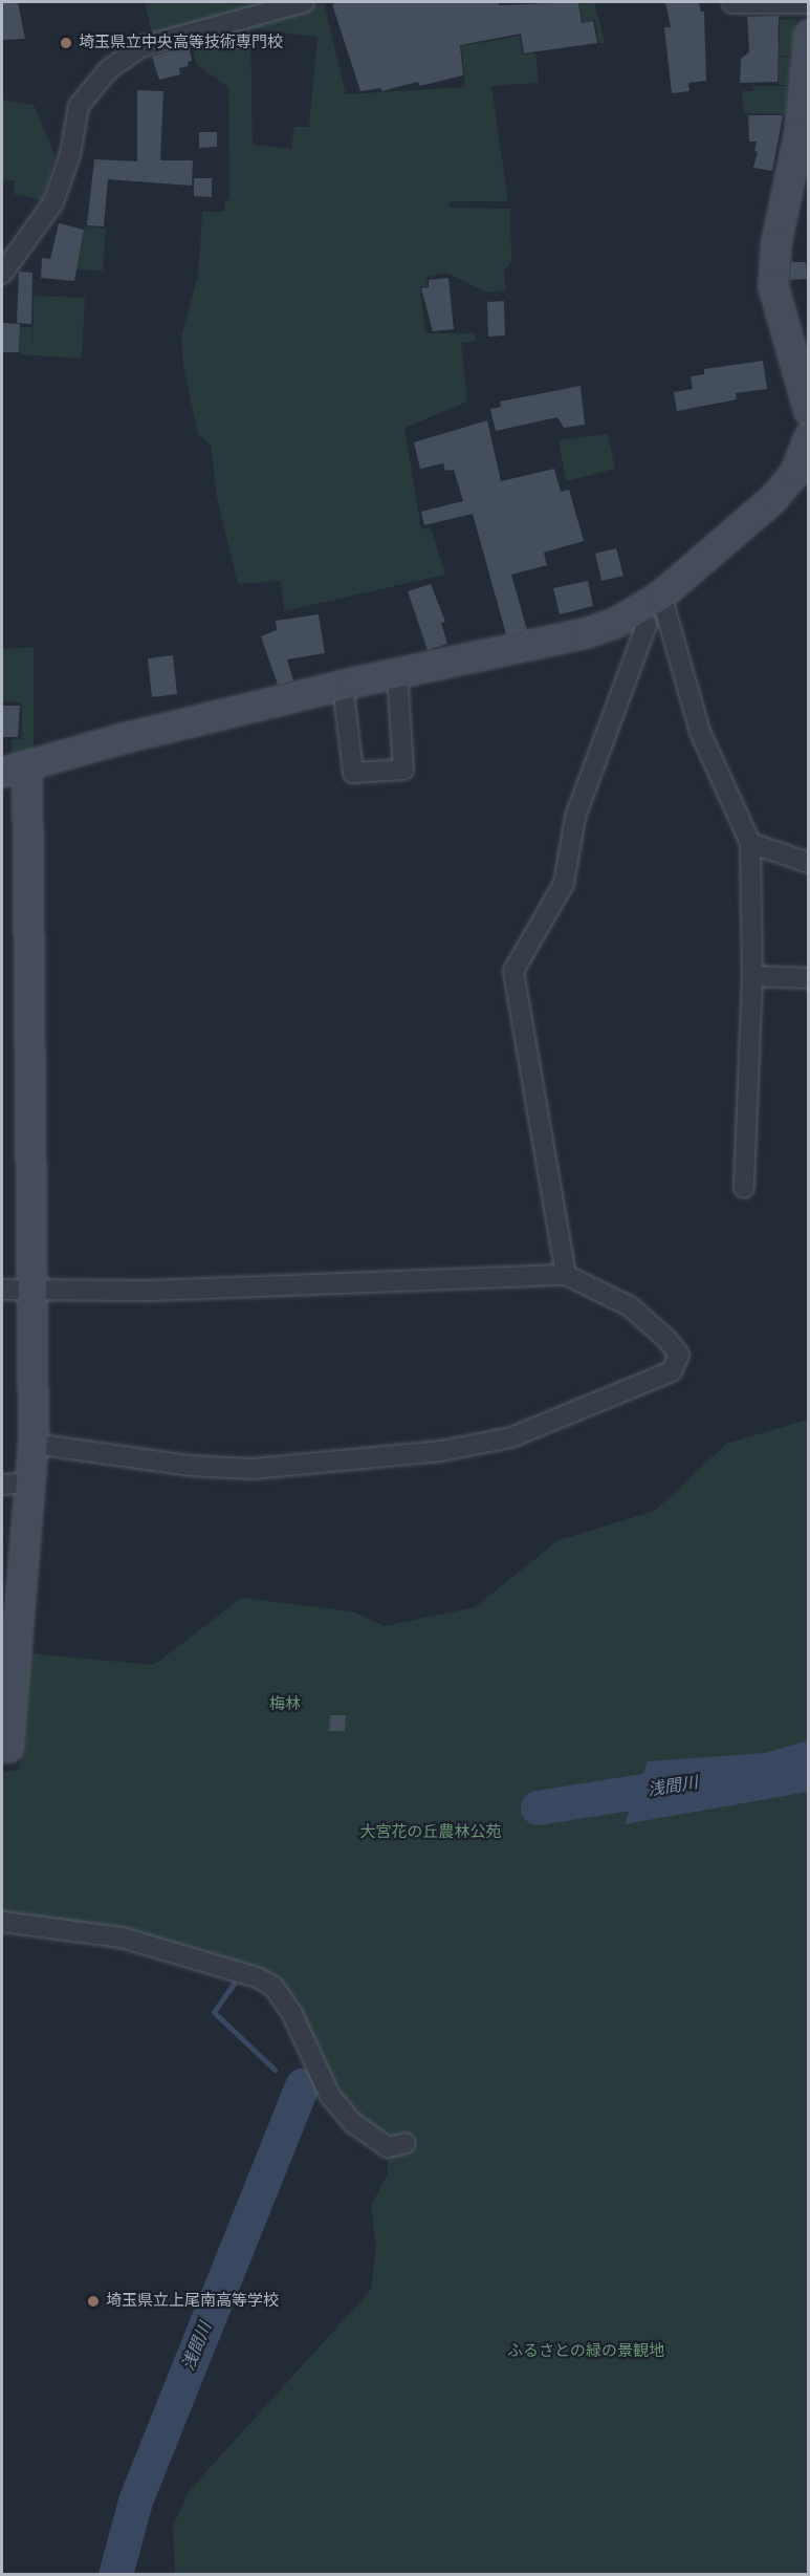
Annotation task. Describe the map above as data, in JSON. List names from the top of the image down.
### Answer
{
  "water": ["浅間川"],
  "parks": ["梅林", "大宮花の丘農林公苑", "ふるさとの緑の景観地"],
  "places": ["埼玉県立中央高等技術専門校", "埼玉県立上尾南高等学校"]
}
